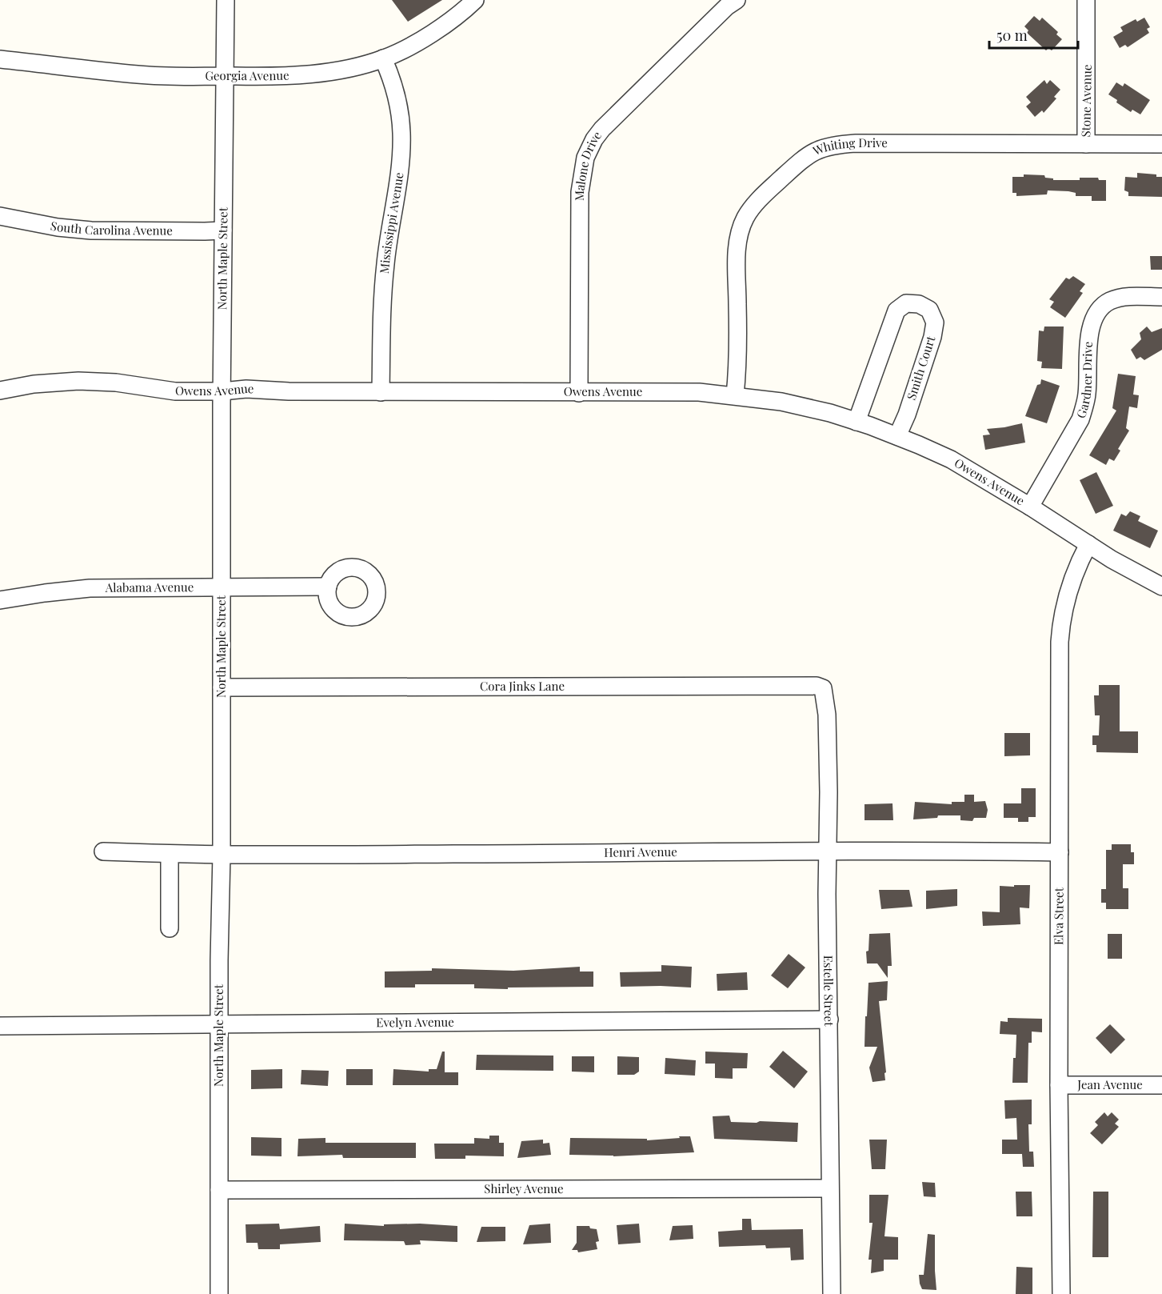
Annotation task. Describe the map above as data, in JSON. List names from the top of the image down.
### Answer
{
  "streets": {
    "street": [
      "Georgia Avenue",
      "Stone Avenue",
      "Whiting Drive",
      "Malone Drive",
      "Mississippi Avenue",
      "South Carolina Avenue",
      "North Maple Street",
      "Smith Court",
      "Gardner Drive",
      "Owens Avenue",
      "Alabama Avenue",
      "Cora Jinks Lane",
      "Henri Avenue",
      "Elva Street",
      "Estelle Street",
      "Evelyn Avenue",
      "Jean Avenue",
      "Shirley Avenue"
    ]
  },
  "crossings": [
    ["Georgia Avenue", "Mississippi Avenue"],
    ["Georgia Avenue", "North Maple Street"],
    ["Stone Avenue", "Whiting Drive"],
    ["Whiting Drive", "Owens Avenue"],
    ["Malone Drive", "Owens Avenue"],
    ["Mississippi Avenue", "Owens Avenue"],
    ["South Carolina Avenue", "North Maple Street"],
    ["North Maple Street", "Owens Avenue"],
    ["North Maple Street", "Alabama Avenue"],
    ["North Maple Street", "Cora Jinks Lane"],
    ["North Maple Street", "Henri Avenue"],
    ["North Maple Street", "Evelyn Avenue"],
    ["North Maple Street", "Shirley Avenue"],
    ["Smith Court", "Owens Avenue"],
    ["Gardner Drive", "Owens Avenue"],
    ["Owens Avenue", "Elva Street"],
    ["Cora Jinks Lane", "Estelle Street"],
    ["Henri Avenue", "Elva Street"],
    ["Henri Avenue", "Estelle Street"],
    ["Elva Street", "Jean Avenue"],
    ["Estelle Street", "Evelyn Avenue"],
    ["Estelle Street", "Shirley Avenue"]
  ],
  "scale_bar": "50 m"
}
